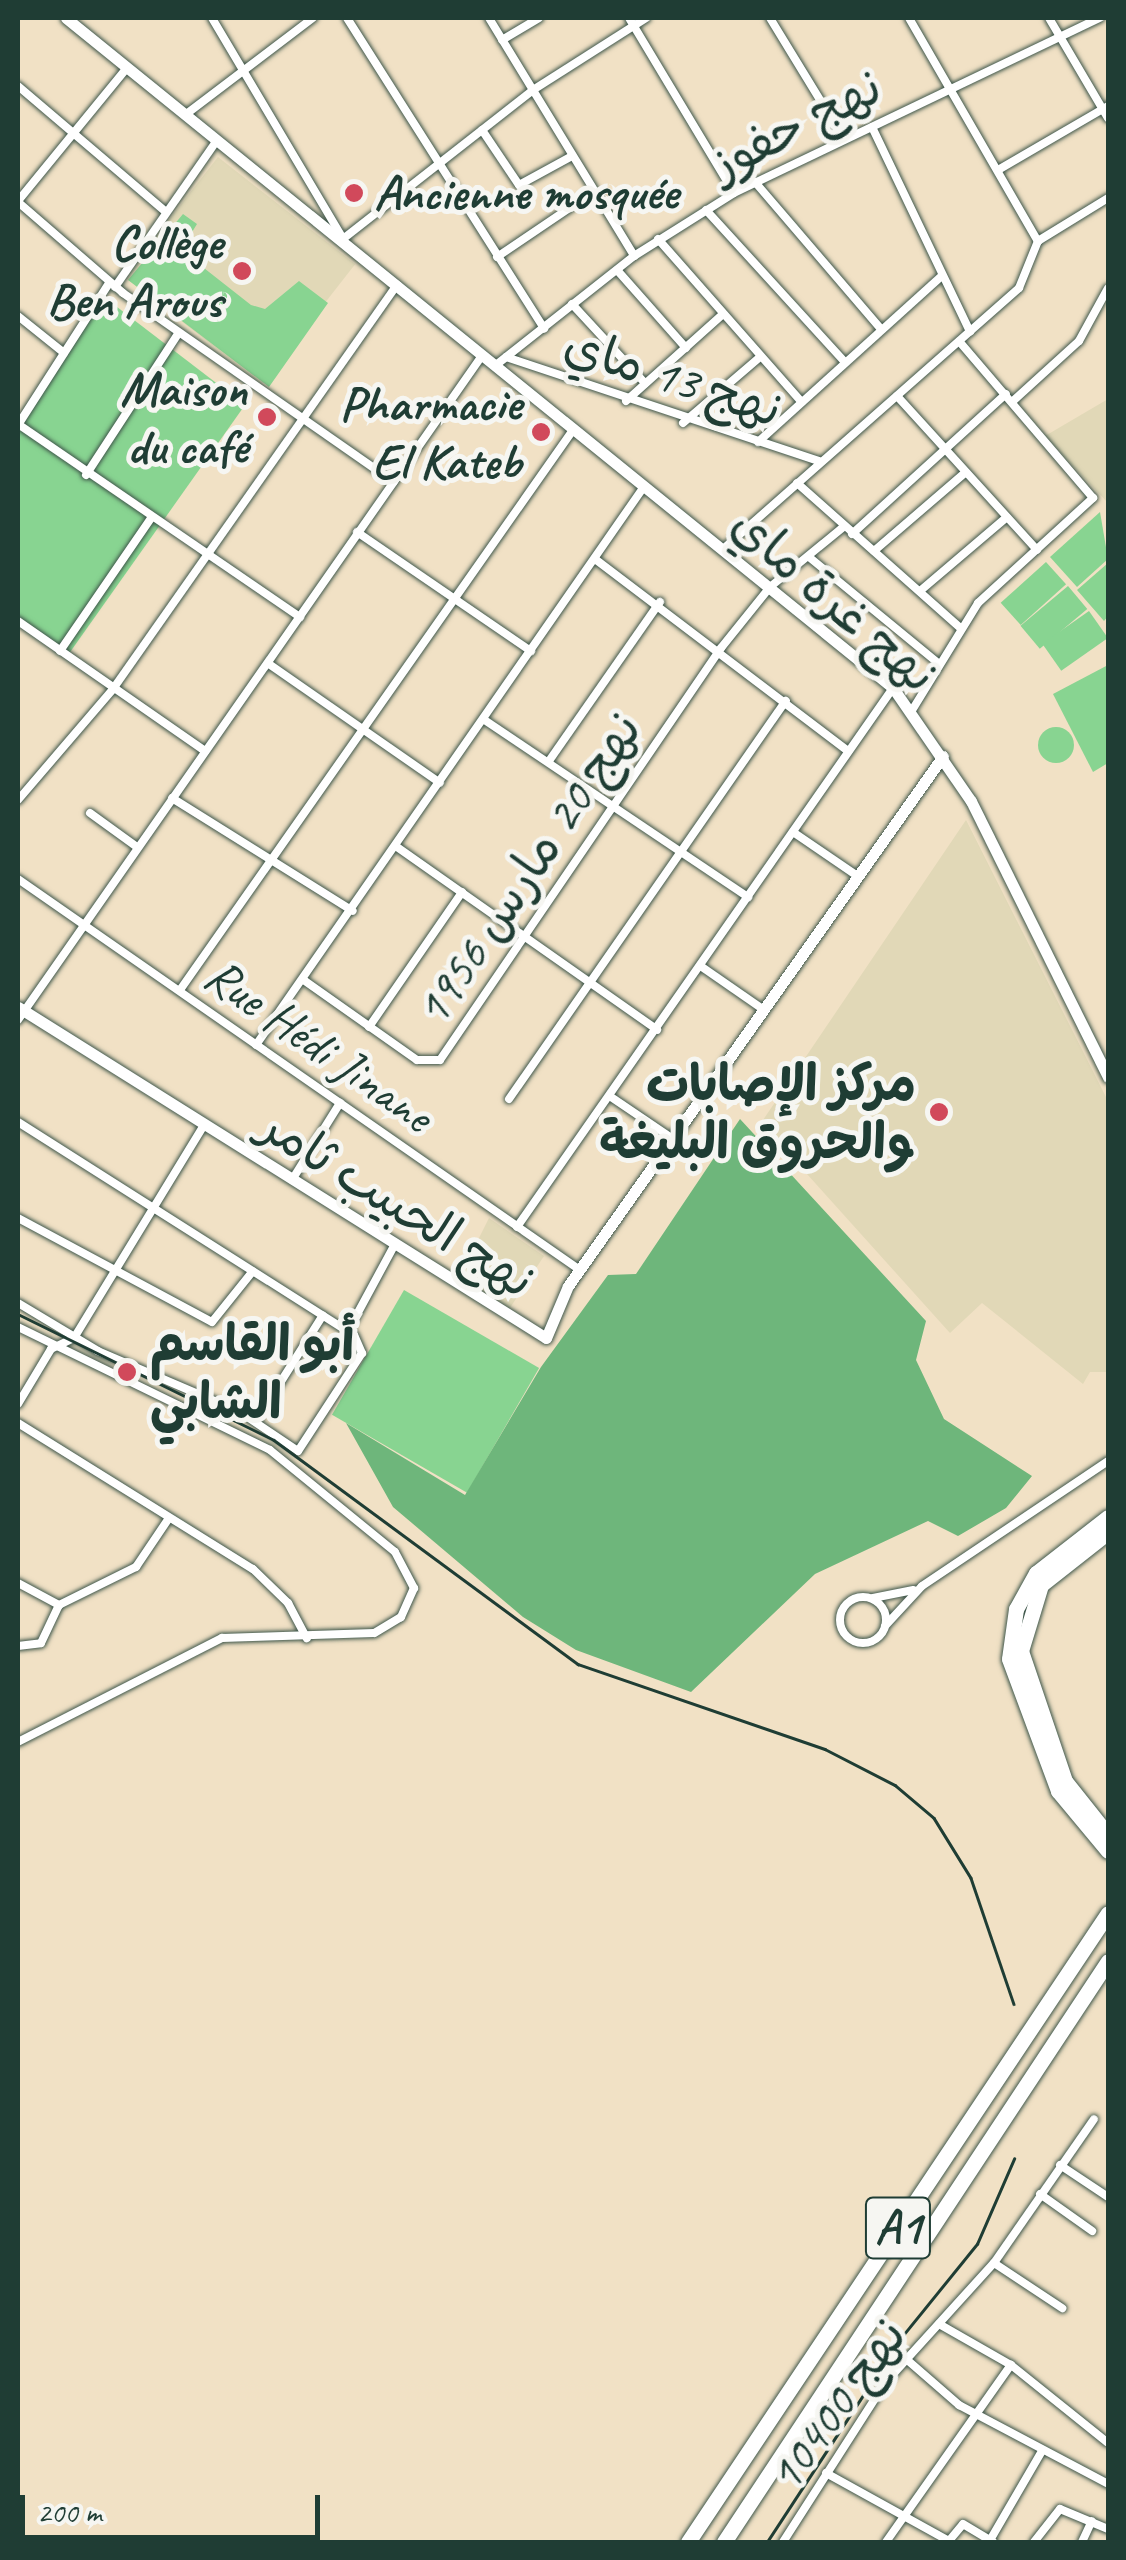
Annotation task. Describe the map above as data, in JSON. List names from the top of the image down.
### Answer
{
  "streets": {
    "highway": ["A1"],
    "street": [
      "نهج حفوز",
      "نهج 13 ماي",
      "نهج غرة ماي",
      "نهج 20 مارس 1956",
      "Rue Hédi Jinane",
      "نهج الحبيب ثامر",
      "نهج 10400"
    ]
  },
  "crossings": [
    ["نهج حفوز", "نهج 13 ماي"],
    ["نهج حفوز", "نهج غرة ماي"],
    ["نهج 13 ماي", "نهج غرة ماي"],
    ["نهج غرة ماي", "نهج 20 مارس 1956"],
    ["نهج غرة ماي", "نهج الحبيب ثامر"],
    ["Rue Hédi Jinane", "نهج الحبيب ثامر"]
  ],
  "places": [
    "Ancienne mosquée",
    "Collège Ben Arous",
    "Maison du café",
    "Pharmacie El Kateb",
    "مركز الإصابات والحروق البليغة",
    "أبو القاسم الشابي"
  ],
  "scale_bar": "200 m"
}
